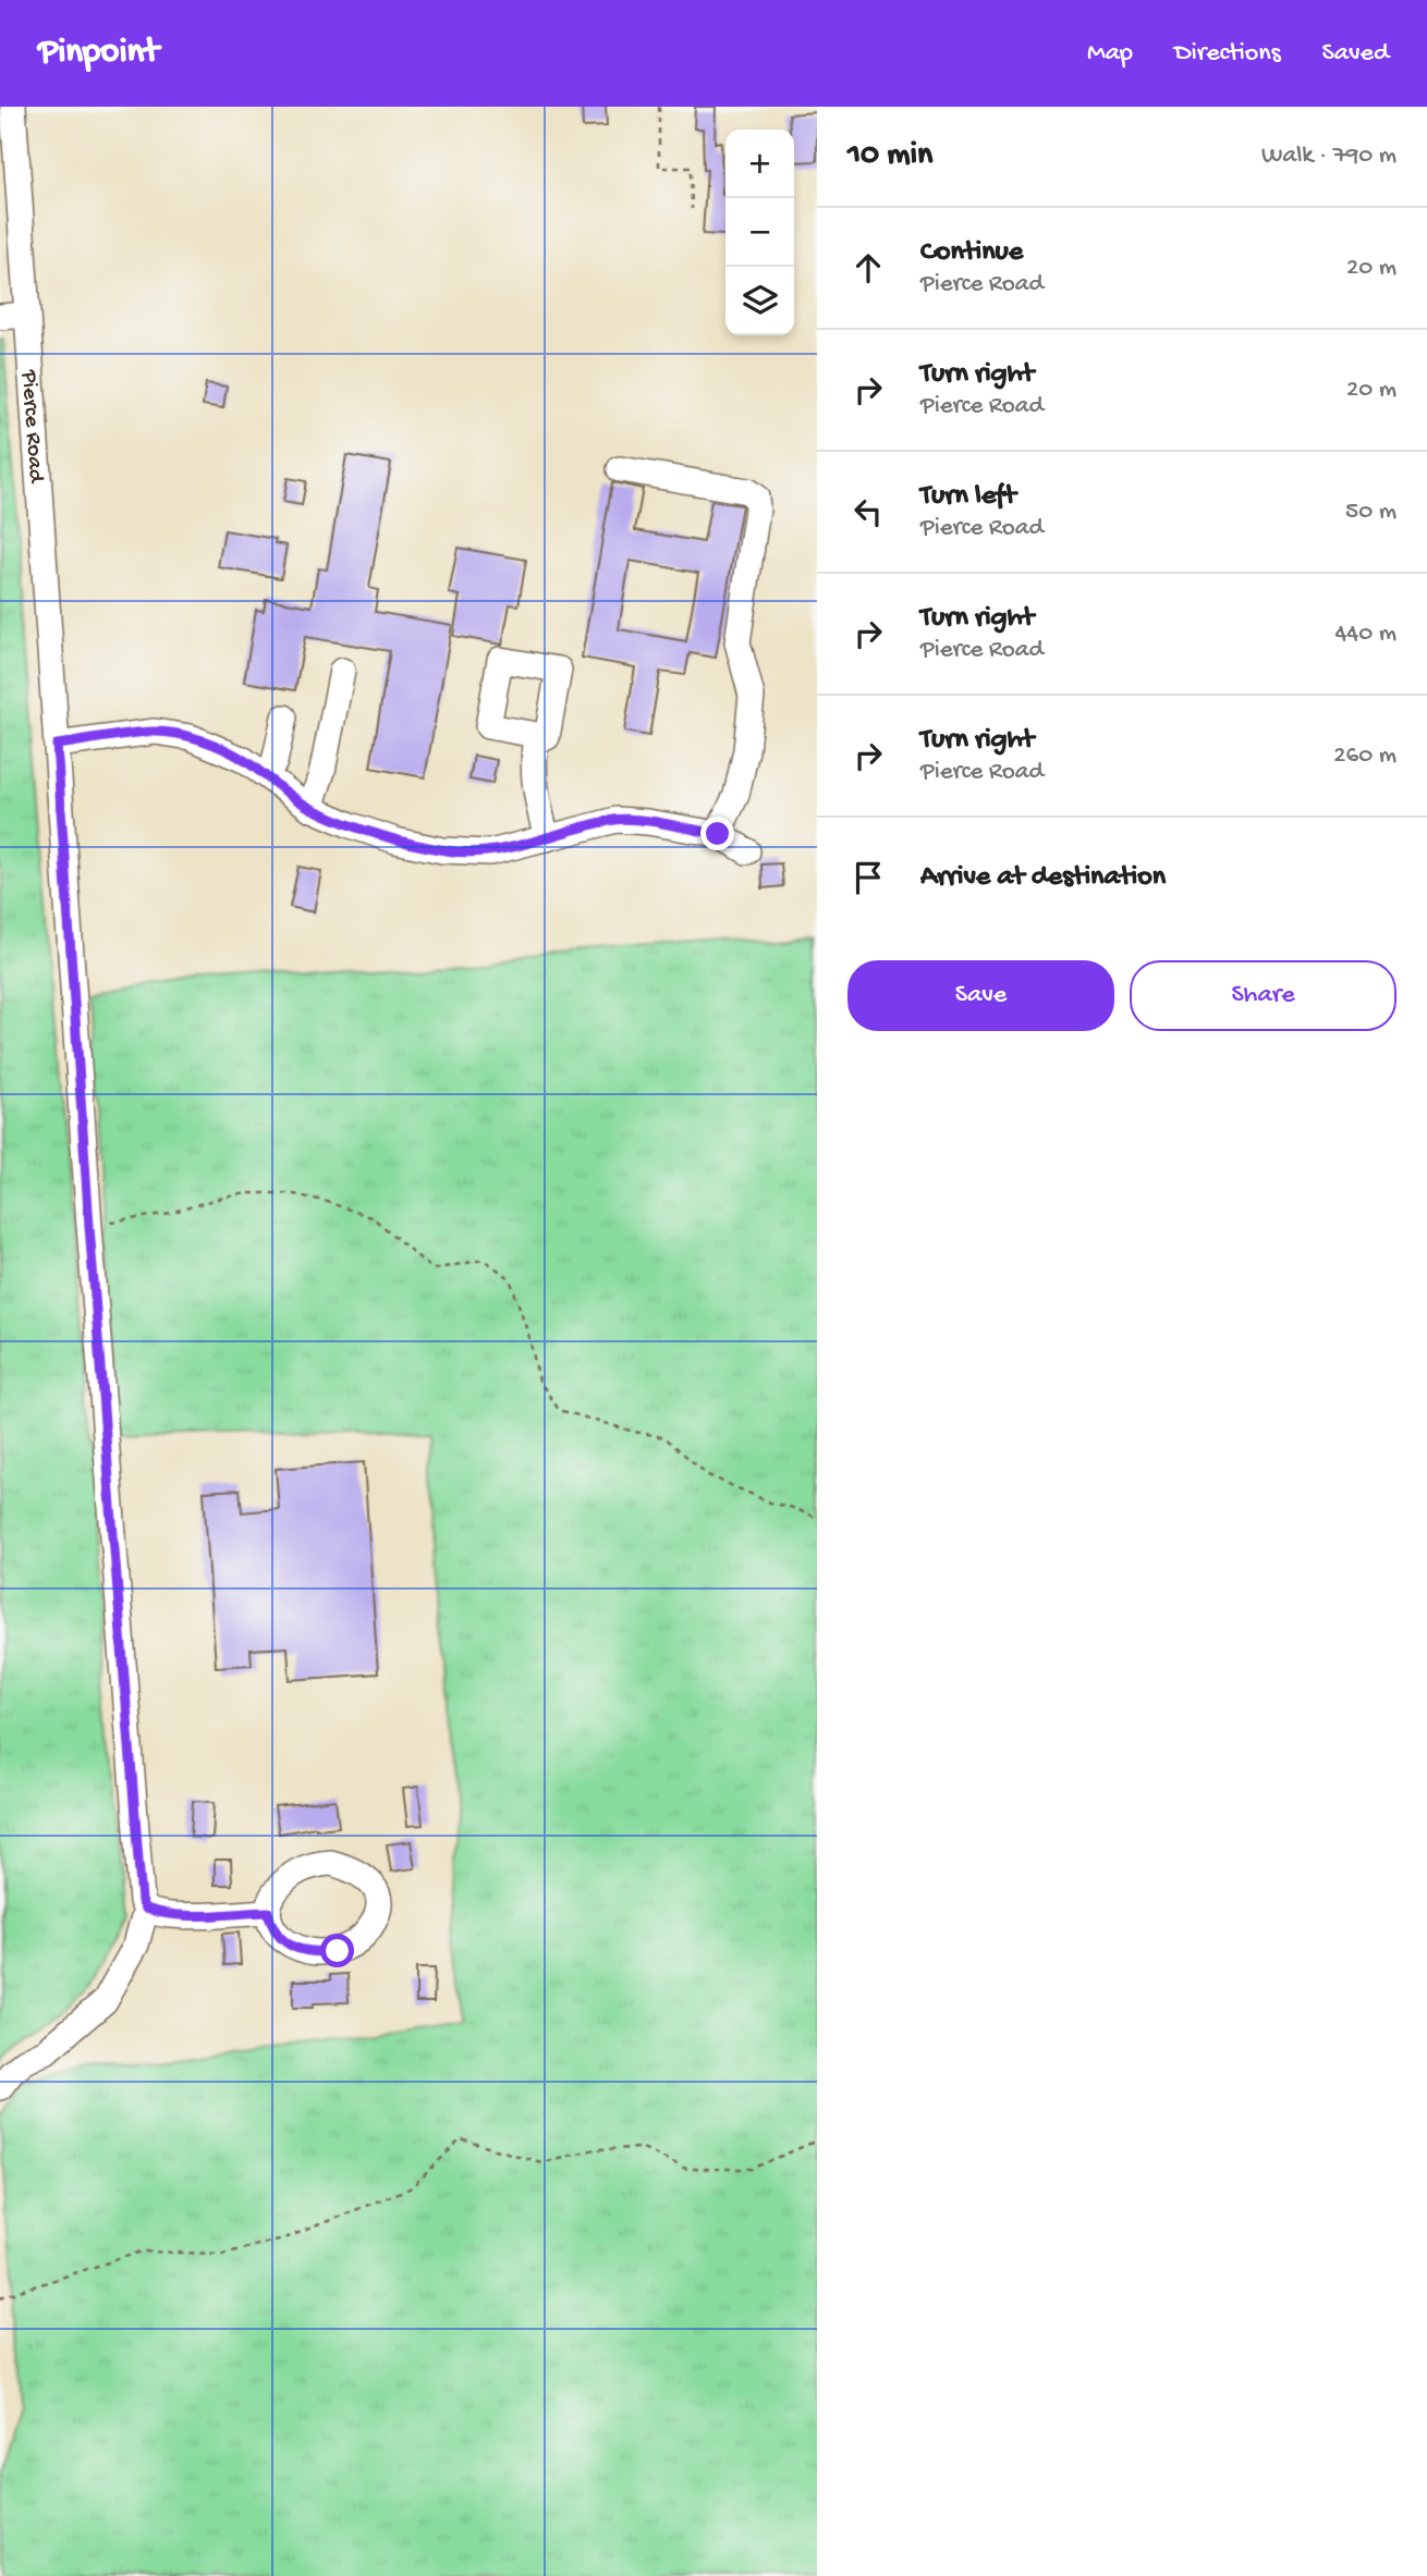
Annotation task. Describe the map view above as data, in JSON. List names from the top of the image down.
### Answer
{
  "streets": {
    "lane": ["Pierce Road"]
  },
  "page": {
    "header": "Pinpoint",
    "nav": ["Map", "Directions", "Saved"],
    "heading": ["10 min", "Walk · 790 m"],
    "map_buttons": ["+", "−"],
    "list": [
      ["Continue", "Pierce Road", "20 m"],
      ["Turn right", "Pierce Road", "20 m"],
      ["Turn left", "Pierce Road", "50 m"],
      ["Turn right", "Pierce Road", "440 m"],
      ["Turn right", "Pierce Road", "260 m"],
      "Arrive at destination"
    ],
    "buttons": ["Save", "Share"]
  }
}
